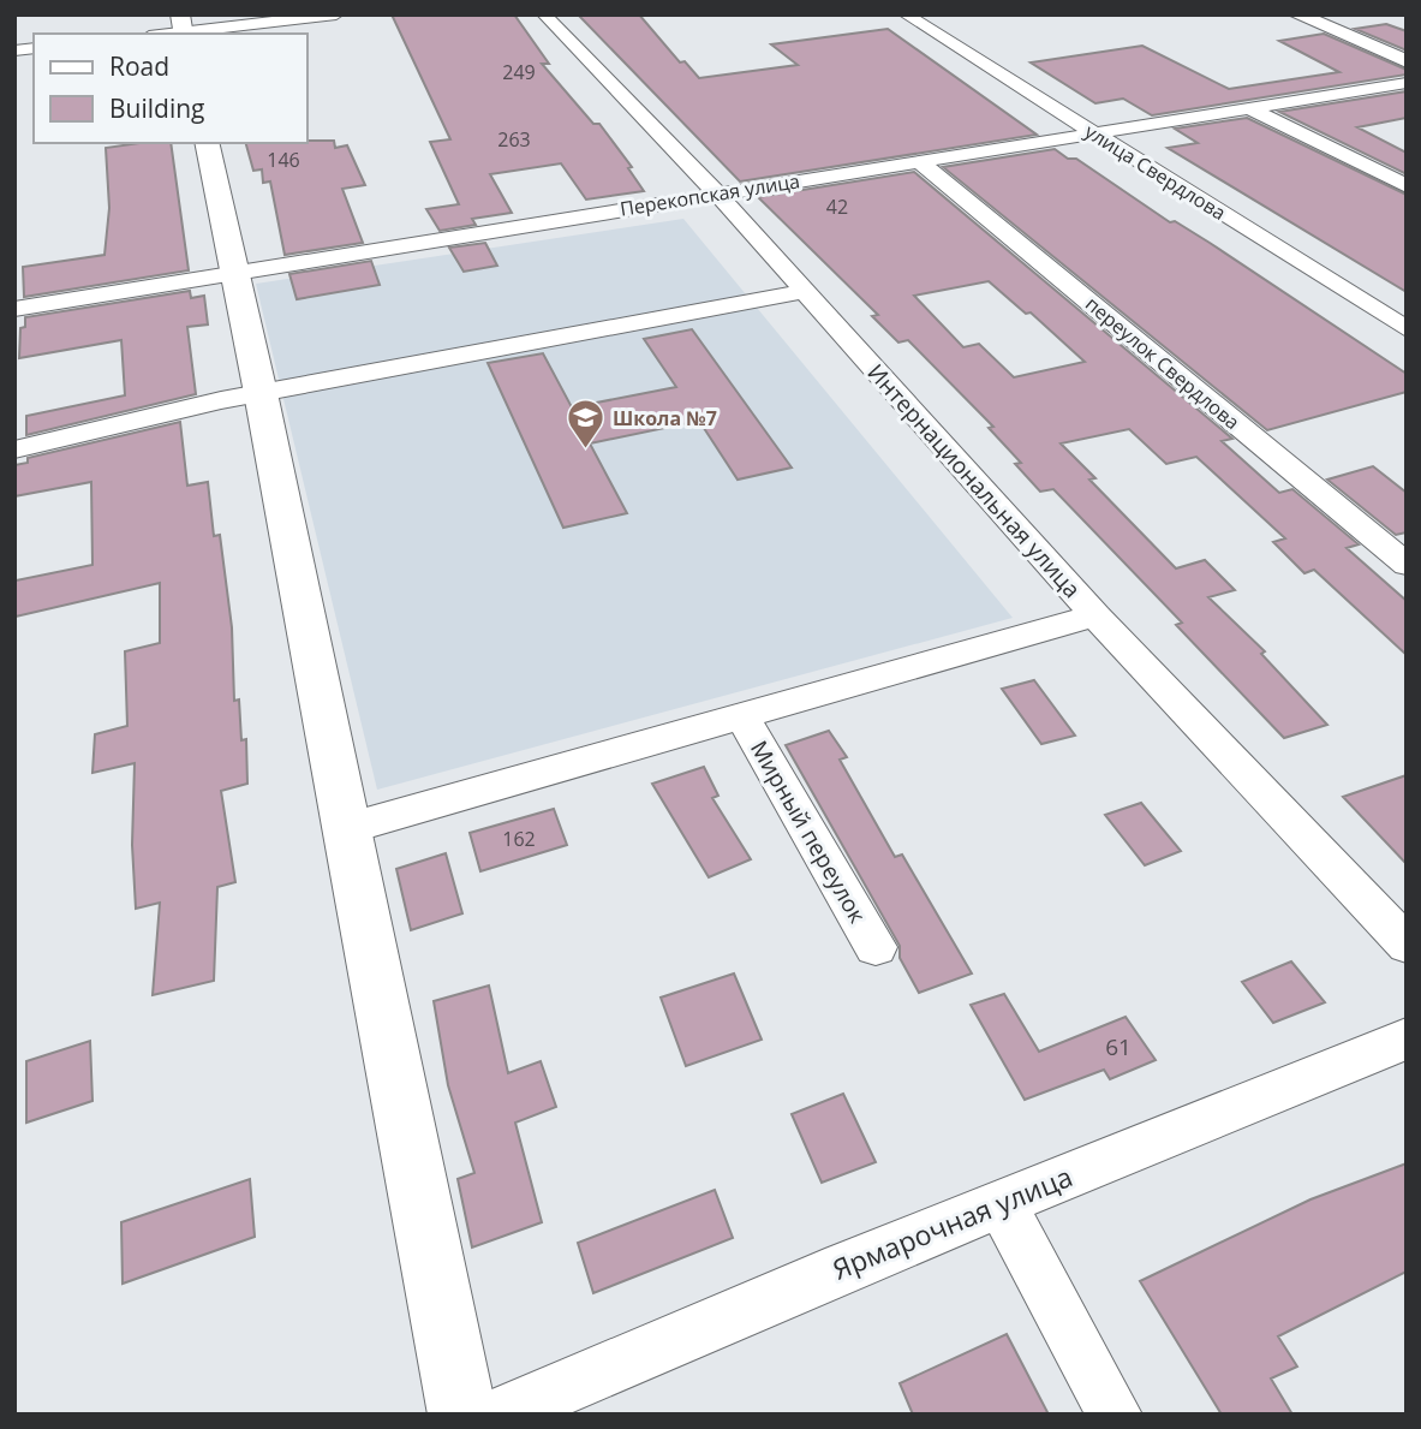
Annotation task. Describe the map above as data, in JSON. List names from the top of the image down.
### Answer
{
  "streets": {
    "street": [
      "улица Свердлова",
      "Перекопская улица",
      "переулок Свердлова",
      "Интернациональная улица",
      "Мирный переулок",
      "Ярмарочная улица"
    ]
  },
  "crossings": [
    ["улица Свердлова", "Перекопская улица"],
    ["Перекопская улица", "переулок Свердлова"],
    ["Перекопская улица", "Интернациональная улица"]
  ],
  "places": {
    "school or university": ["Школа №7"]
  },
  "house_numbers": [
    "249",
    "263",
    "146",
    "42",
    "162",
    "61"
  ],
  "legend": ["Road", "Building"]
}
